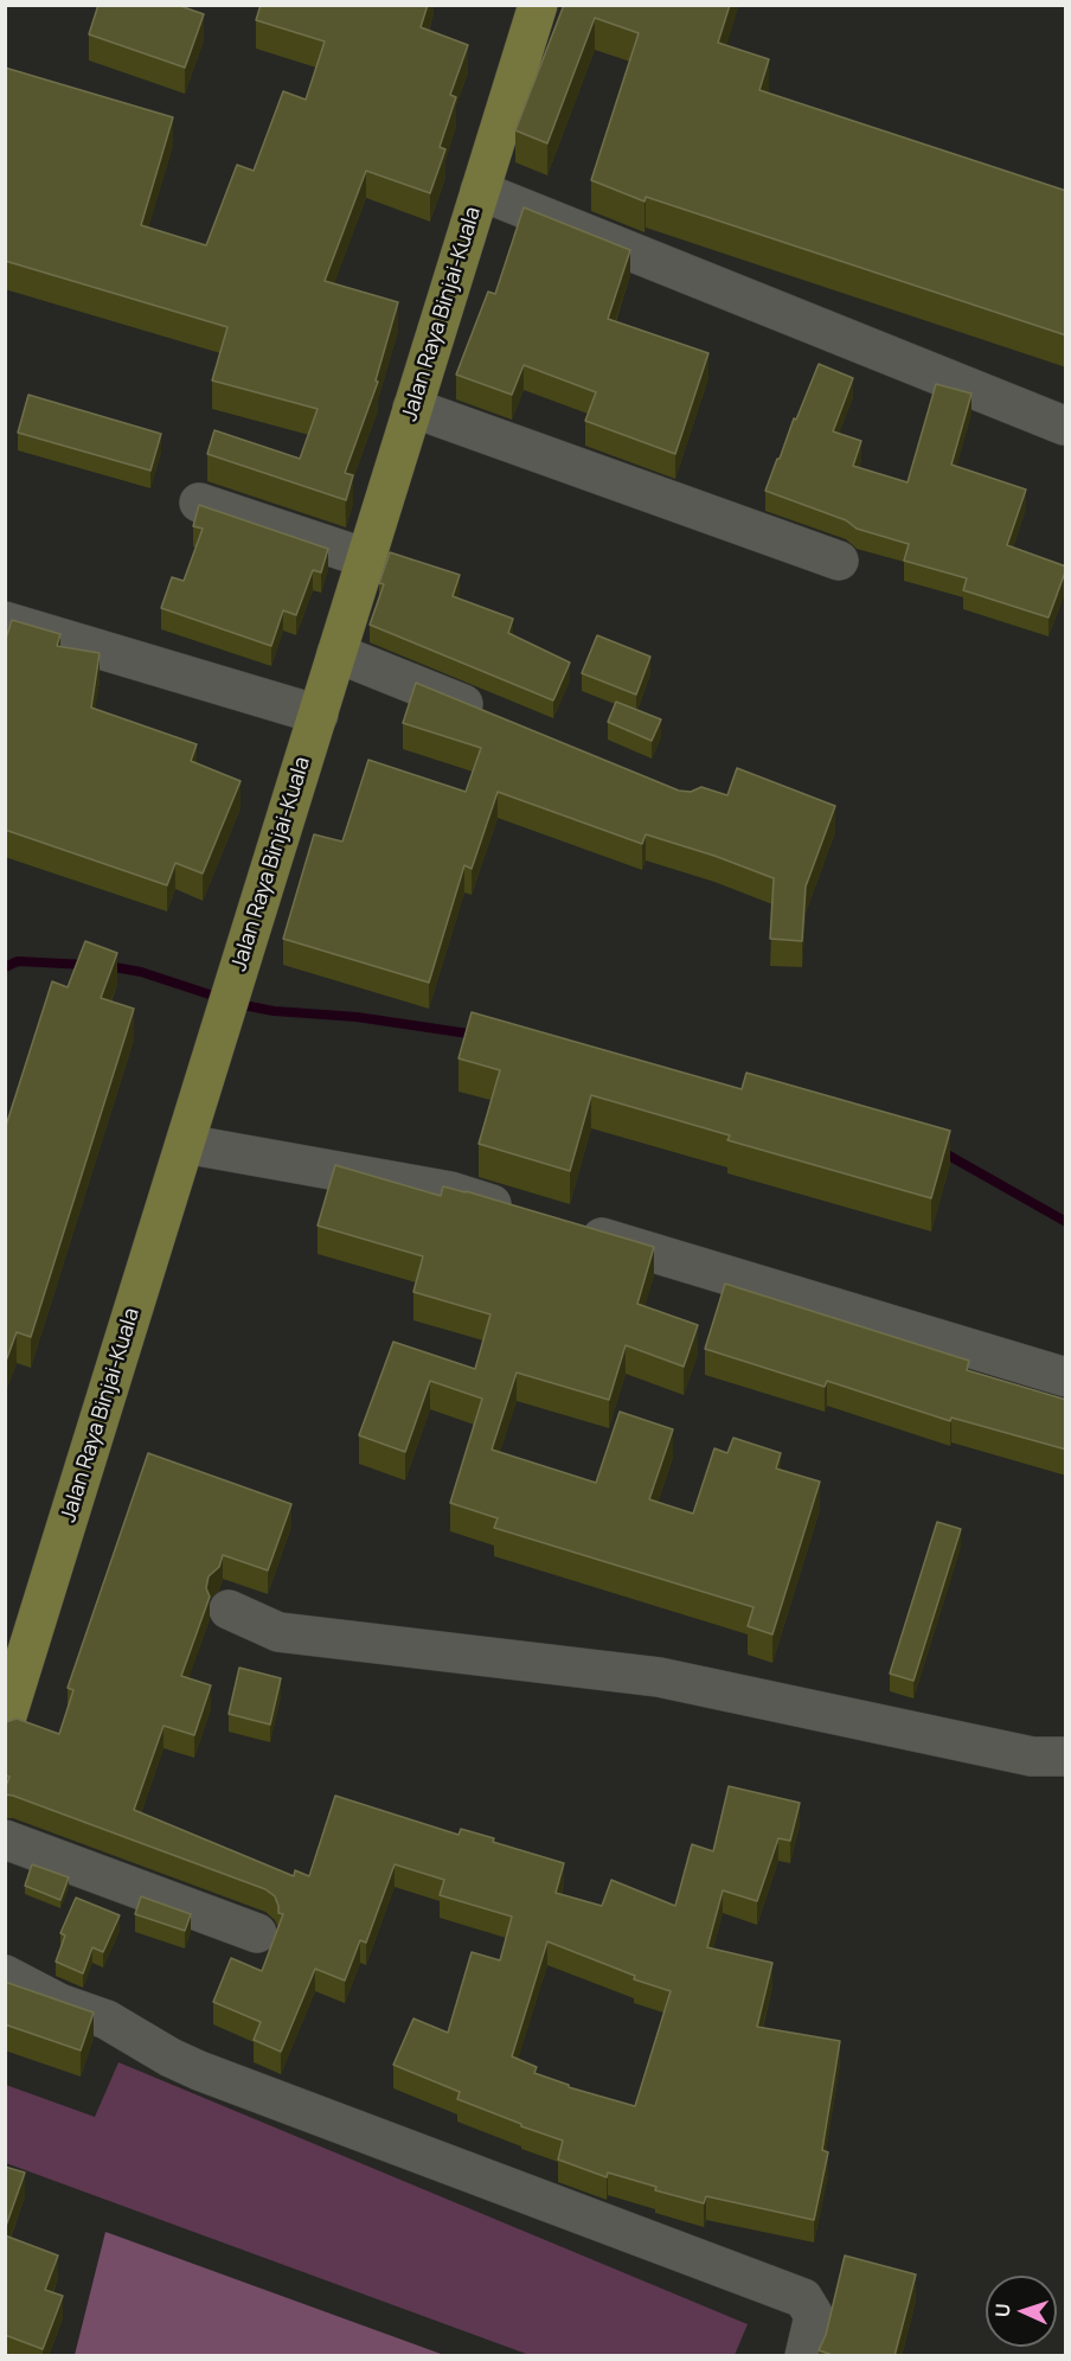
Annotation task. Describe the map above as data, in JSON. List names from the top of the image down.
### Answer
{
  "streets": {
    "main road": ["Jalan Raya Binjai-Kuala"]
  },
  "north": "left"
}
